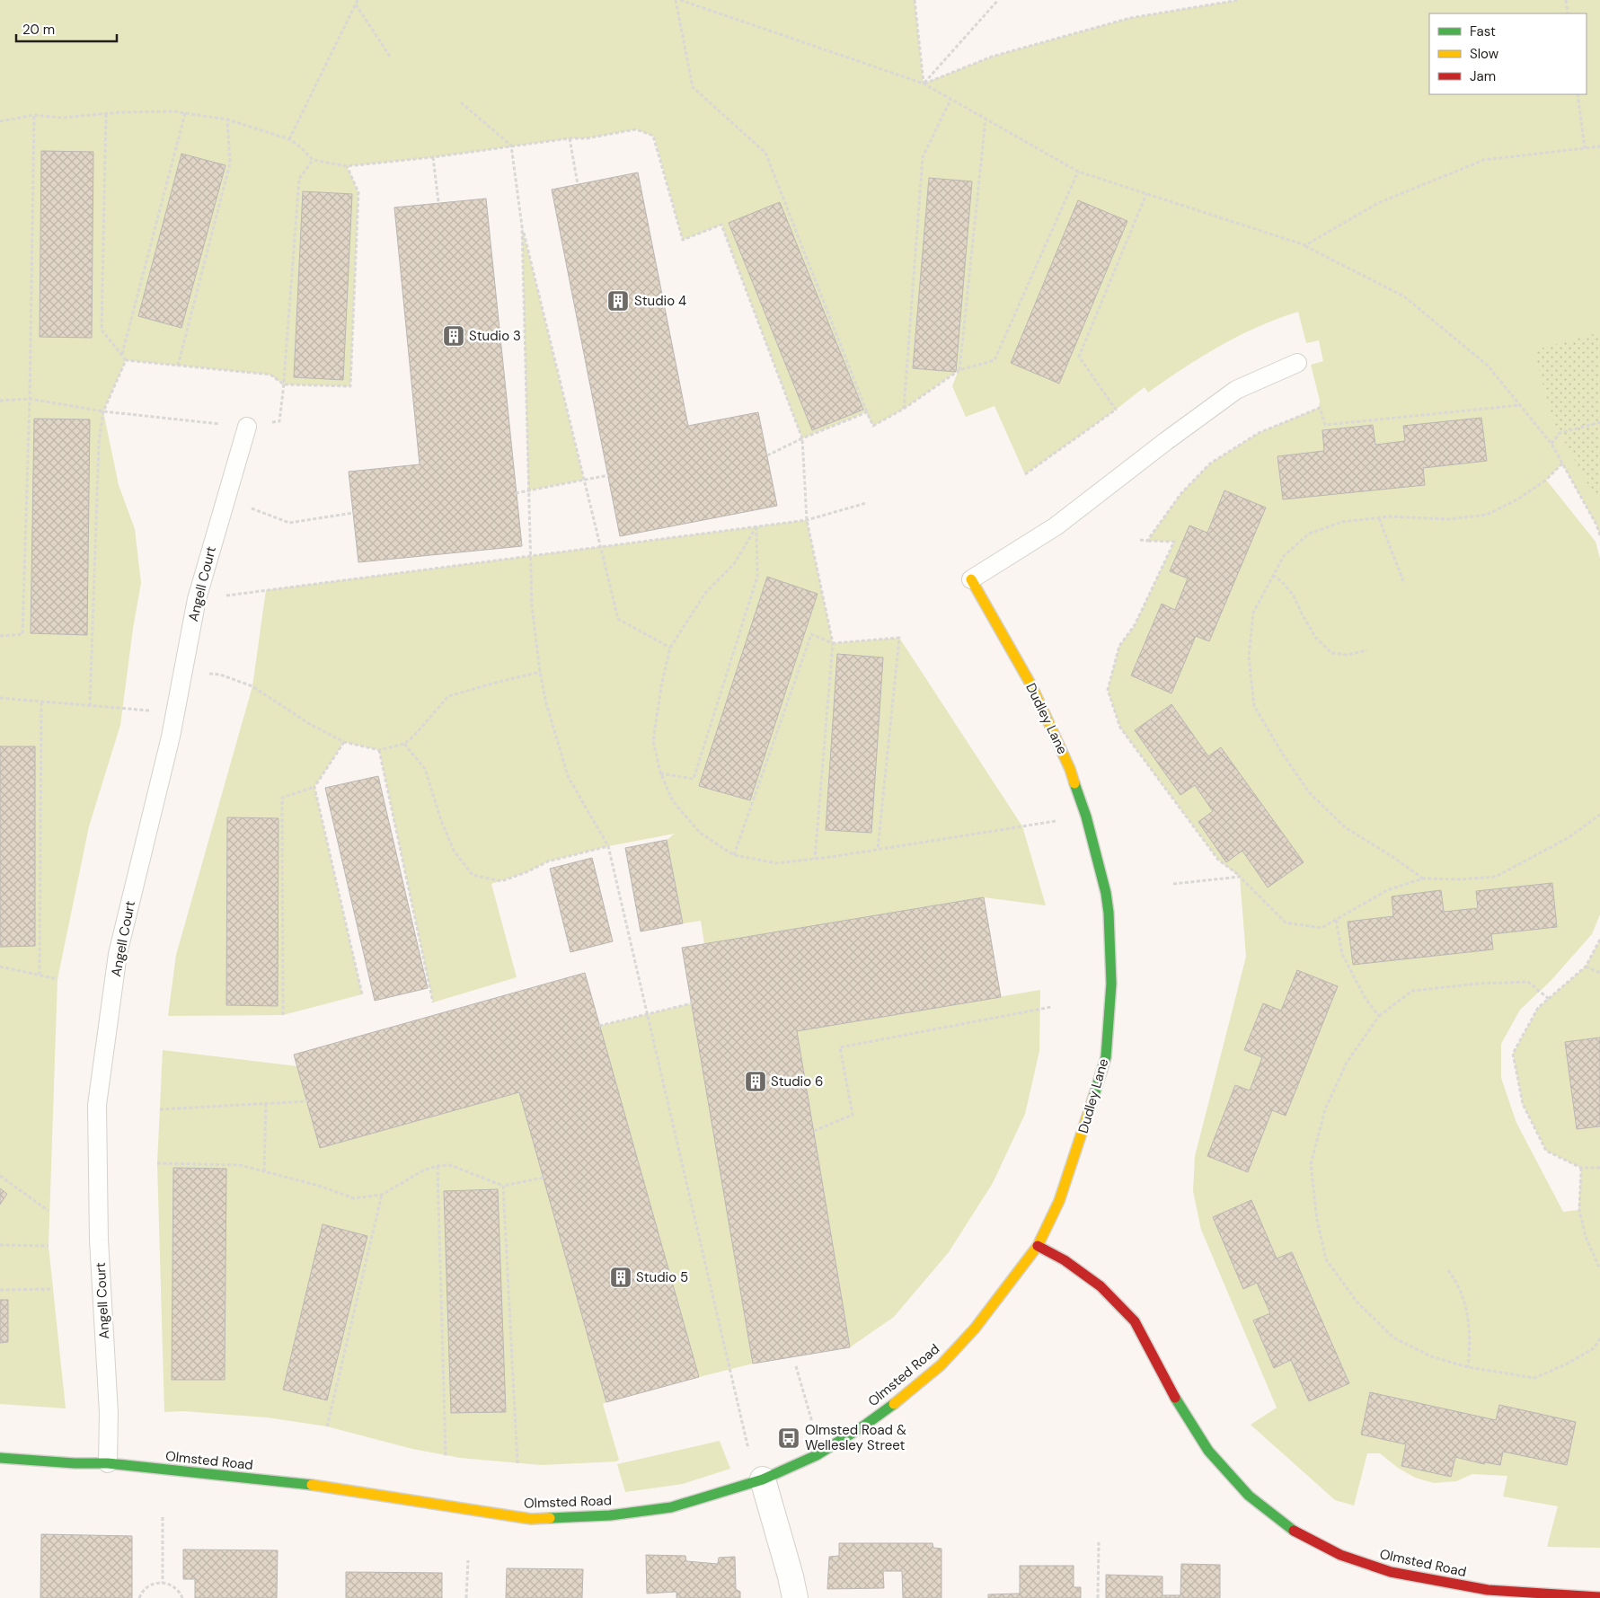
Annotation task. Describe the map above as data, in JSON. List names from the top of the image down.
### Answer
{
  "streets": {
    "street": ["Dudley Lane", "Olmsted Road"],
    "lane": ["Angell Court"]
  },
  "crossings": [
    ["Angell Court", "Olmsted Road"],
    ["Dudley Lane", "Olmsted Road"]
  ],
  "places": {
    "building": [
      "Studio 4",
      "Studio 3",
      "Studio 6",
      "Studio 5"
    ],
    "bus stop": ["Olmsted Road & Wellesley Street"]
  },
  "legend": ["Fast", "Slow", "Jam"],
  "scale_bar": "20 m"
}
